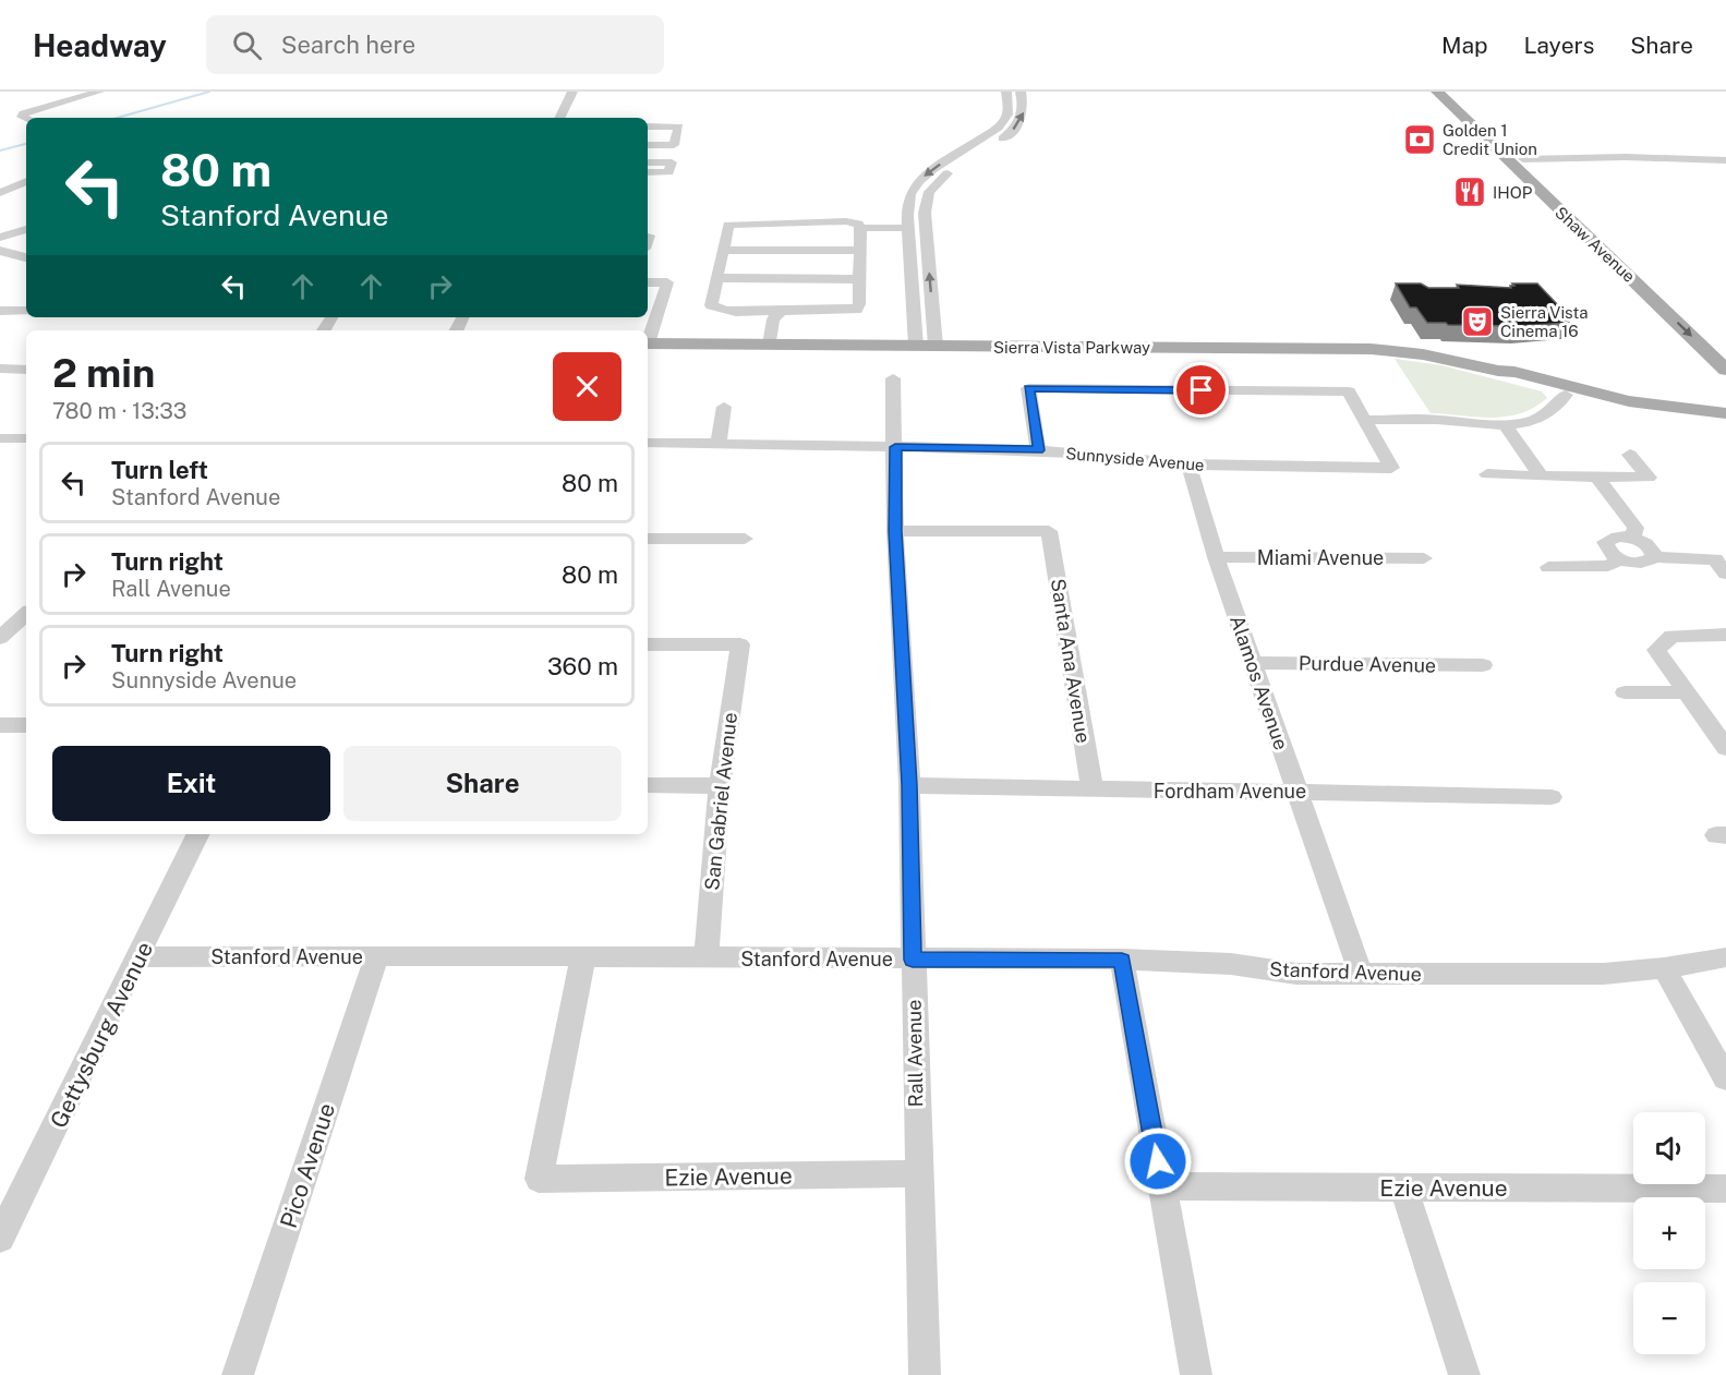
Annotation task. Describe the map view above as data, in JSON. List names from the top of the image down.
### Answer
{
  "streets": {
    "main road": ["Shaw Avenue", "Sierra Vista Parkway"],
    "street": [
      "Sunnyside Avenue",
      "Miami Avenue",
      "Santa Ana Avenue",
      "Purdue Avenue",
      "Alamos Avenue",
      "Fordham Avenue",
      "San Gabriel Avenue",
      "Stanford Avenue",
      "Gettysburg Avenue",
      "Rall Avenue",
      "Pico Avenue",
      "Ezie Avenue"
    ]
  },
  "crossings": [
    ["Sunnyside Avenue", "Alamos Avenue"],
    ["Sunnyside Avenue", "Rall Avenue"],
    ["Miami Avenue", "Alamos Avenue"],
    ["Santa Ana Avenue", "Fordham Avenue"],
    ["Santa Ana Avenue", "Rall Avenue"],
    ["Purdue Avenue", "Alamos Avenue"],
    ["Alamos Avenue", "Fordham Avenue"],
    ["Alamos Avenue", "Stanford Avenue"],
    ["Fordham Avenue", "Rall Avenue"],
    ["San Gabriel Avenue", "Stanford Avenue"],
    ["Stanford Avenue", "Gettysburg Avenue"],
    ["Stanford Avenue", "Rall Avenue"],
    ["Stanford Avenue", "Pico Avenue"],
    ["Stanford Avenue", "Ezie Avenue"],
    ["Rall Avenue", "Ezie Avenue"]
  ],
  "places": {
    "bank": ["Golden 1 Credit Union"],
    "restaurant": ["IHOP"],
    "theatre": ["Sierra Vista Cinema 16"]
  },
  "page": {
    "header": "Headway",
    "search": "Search here",
    "nav": ["Map", "Layers", "Share"],
    "turn": ["80 m", "Stanford Avenue"],
    "heading": ["2 min", "780 m · 13:33"],
    "list": [
      {
        "name": "Turn left",
        "note": "Stanford Avenue",
        "value": "80 m"
      },
      {
        "name": "Turn right",
        "note": "Rall Avenue",
        "value": "80 m"
      },
      {
        "name": "Turn right",
        "note": "Sunnyside Avenue",
        "value": "360 m"
      }
    ],
    "buttons": ["Exit", "Share"],
    "map_buttons": ["+", "−"]
  }
}
